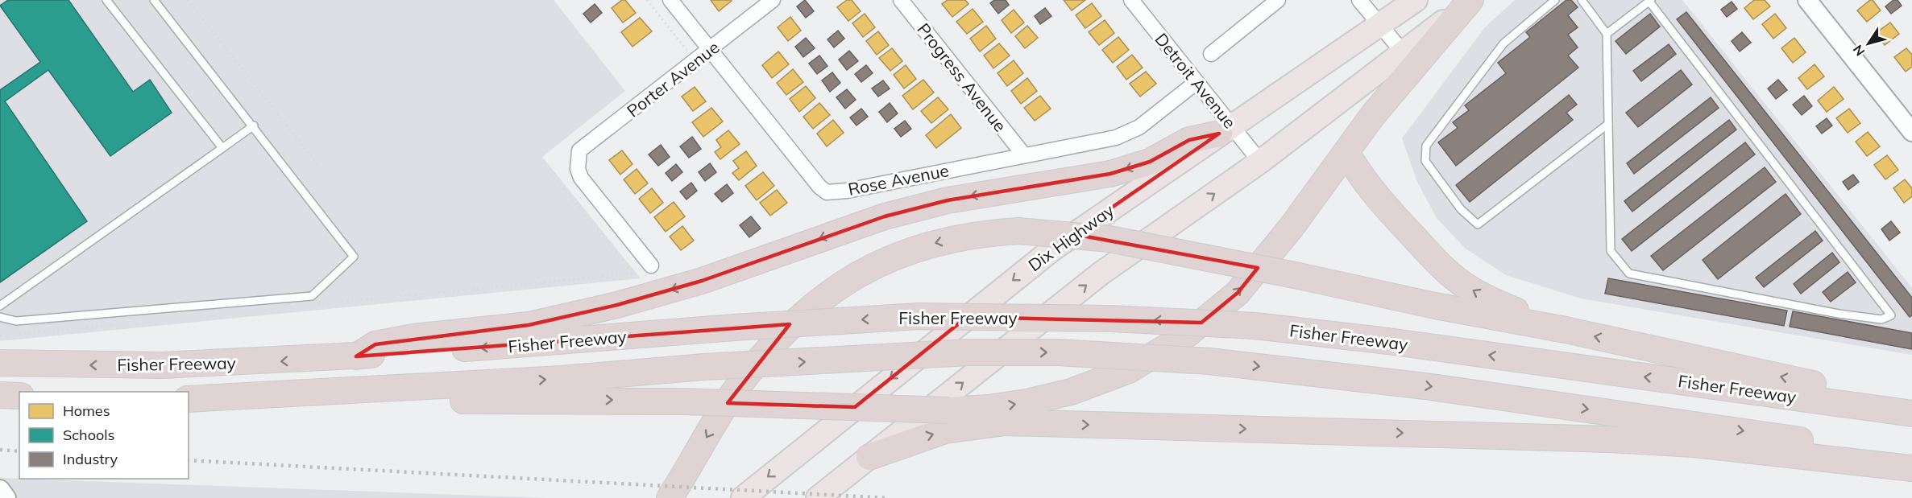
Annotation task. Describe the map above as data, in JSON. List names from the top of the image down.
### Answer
{
  "streets": {
    "highway": ["Fisher Freeway"],
    "main road": ["Dix Highway"],
    "street": [
      "Progress Avenue",
      "Porter Avenue",
      "Detroit Avenue",
      "Rose Avenue"
    ]
  },
  "crossings": [
    ["Progress Avenue", "Rose Avenue"],
    ["Porter Avenue", "Rose Avenue"],
    ["Detroit Avenue", "Rose Avenue"],
    ["Detroit Avenue", "Dix Highway"]
  ],
  "legend": ["Homes", "Schools", "Industry"],
  "north": "bottom left"
}
